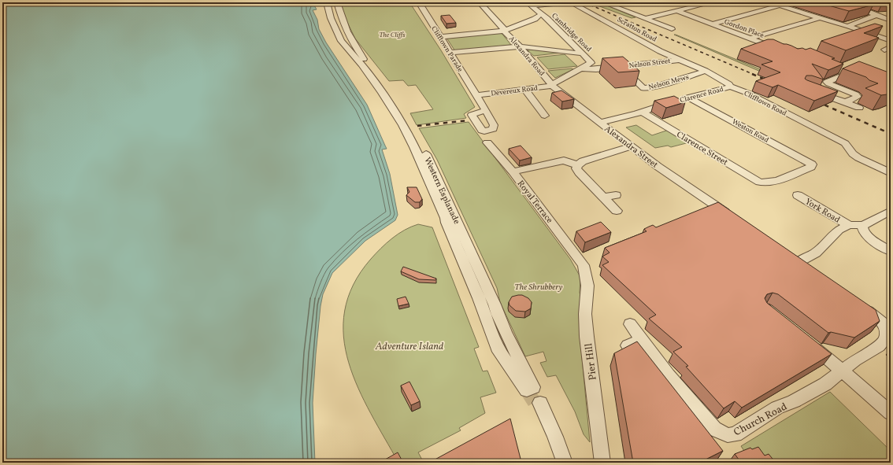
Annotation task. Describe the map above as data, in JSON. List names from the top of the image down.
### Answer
{
  "streets": {
    "street": [
      "Gordon Place",
      "Scratton Road",
      "Cambridge Road",
      "Clifftown Parade",
      "Alexandra Road",
      "Nelson Street",
      "Nelson Mews",
      "Devereux Road",
      "Clarence Road",
      "Clifftown Road",
      "Weston Road",
      "Alexandra Street",
      "Clarence Street",
      "Western Esplanade",
      "Royal Terrace",
      "York Road",
      "Pier Hill",
      "Church Road"
    ]
  },
  "crossings": [
    ["Scratton Road", "Nelson Street"],
    ["Scratton Road", "Clifftown Road"],
    ["Cambridge Road", "Nelson Street"],
    ["Cambridge Road", "Devereux Road"],
    ["Clifftown Parade", "Devereux Road"],
    ["Alexandra Road", "Devereux Road"],
    ["Alexandra Road", "Alexandra Street"],
    ["Nelson Street", "Nelson Mews"],
    ["Nelson Street", "Devereux Road"],
    ["Nelson Street", "Clifftown Road"],
    ["Nelson Mews", "Clifftown Road"],
    ["Devereux Road", "Alexandra Street"],
    ["Clarence Road", "Clifftown Road"],
    ["Clarence Road", "Weston Road"],
    ["Clarence Road", "Alexandra Street"],
    ["Clarence Road", "Clarence Street"],
    ["Weston Road", "Clarence Street"],
    ["Royal Terrace", "Pier Hill"]
  ],
  "parks": ["The Cliffs", "The Shrubbery", "Adventure Island"]
}
